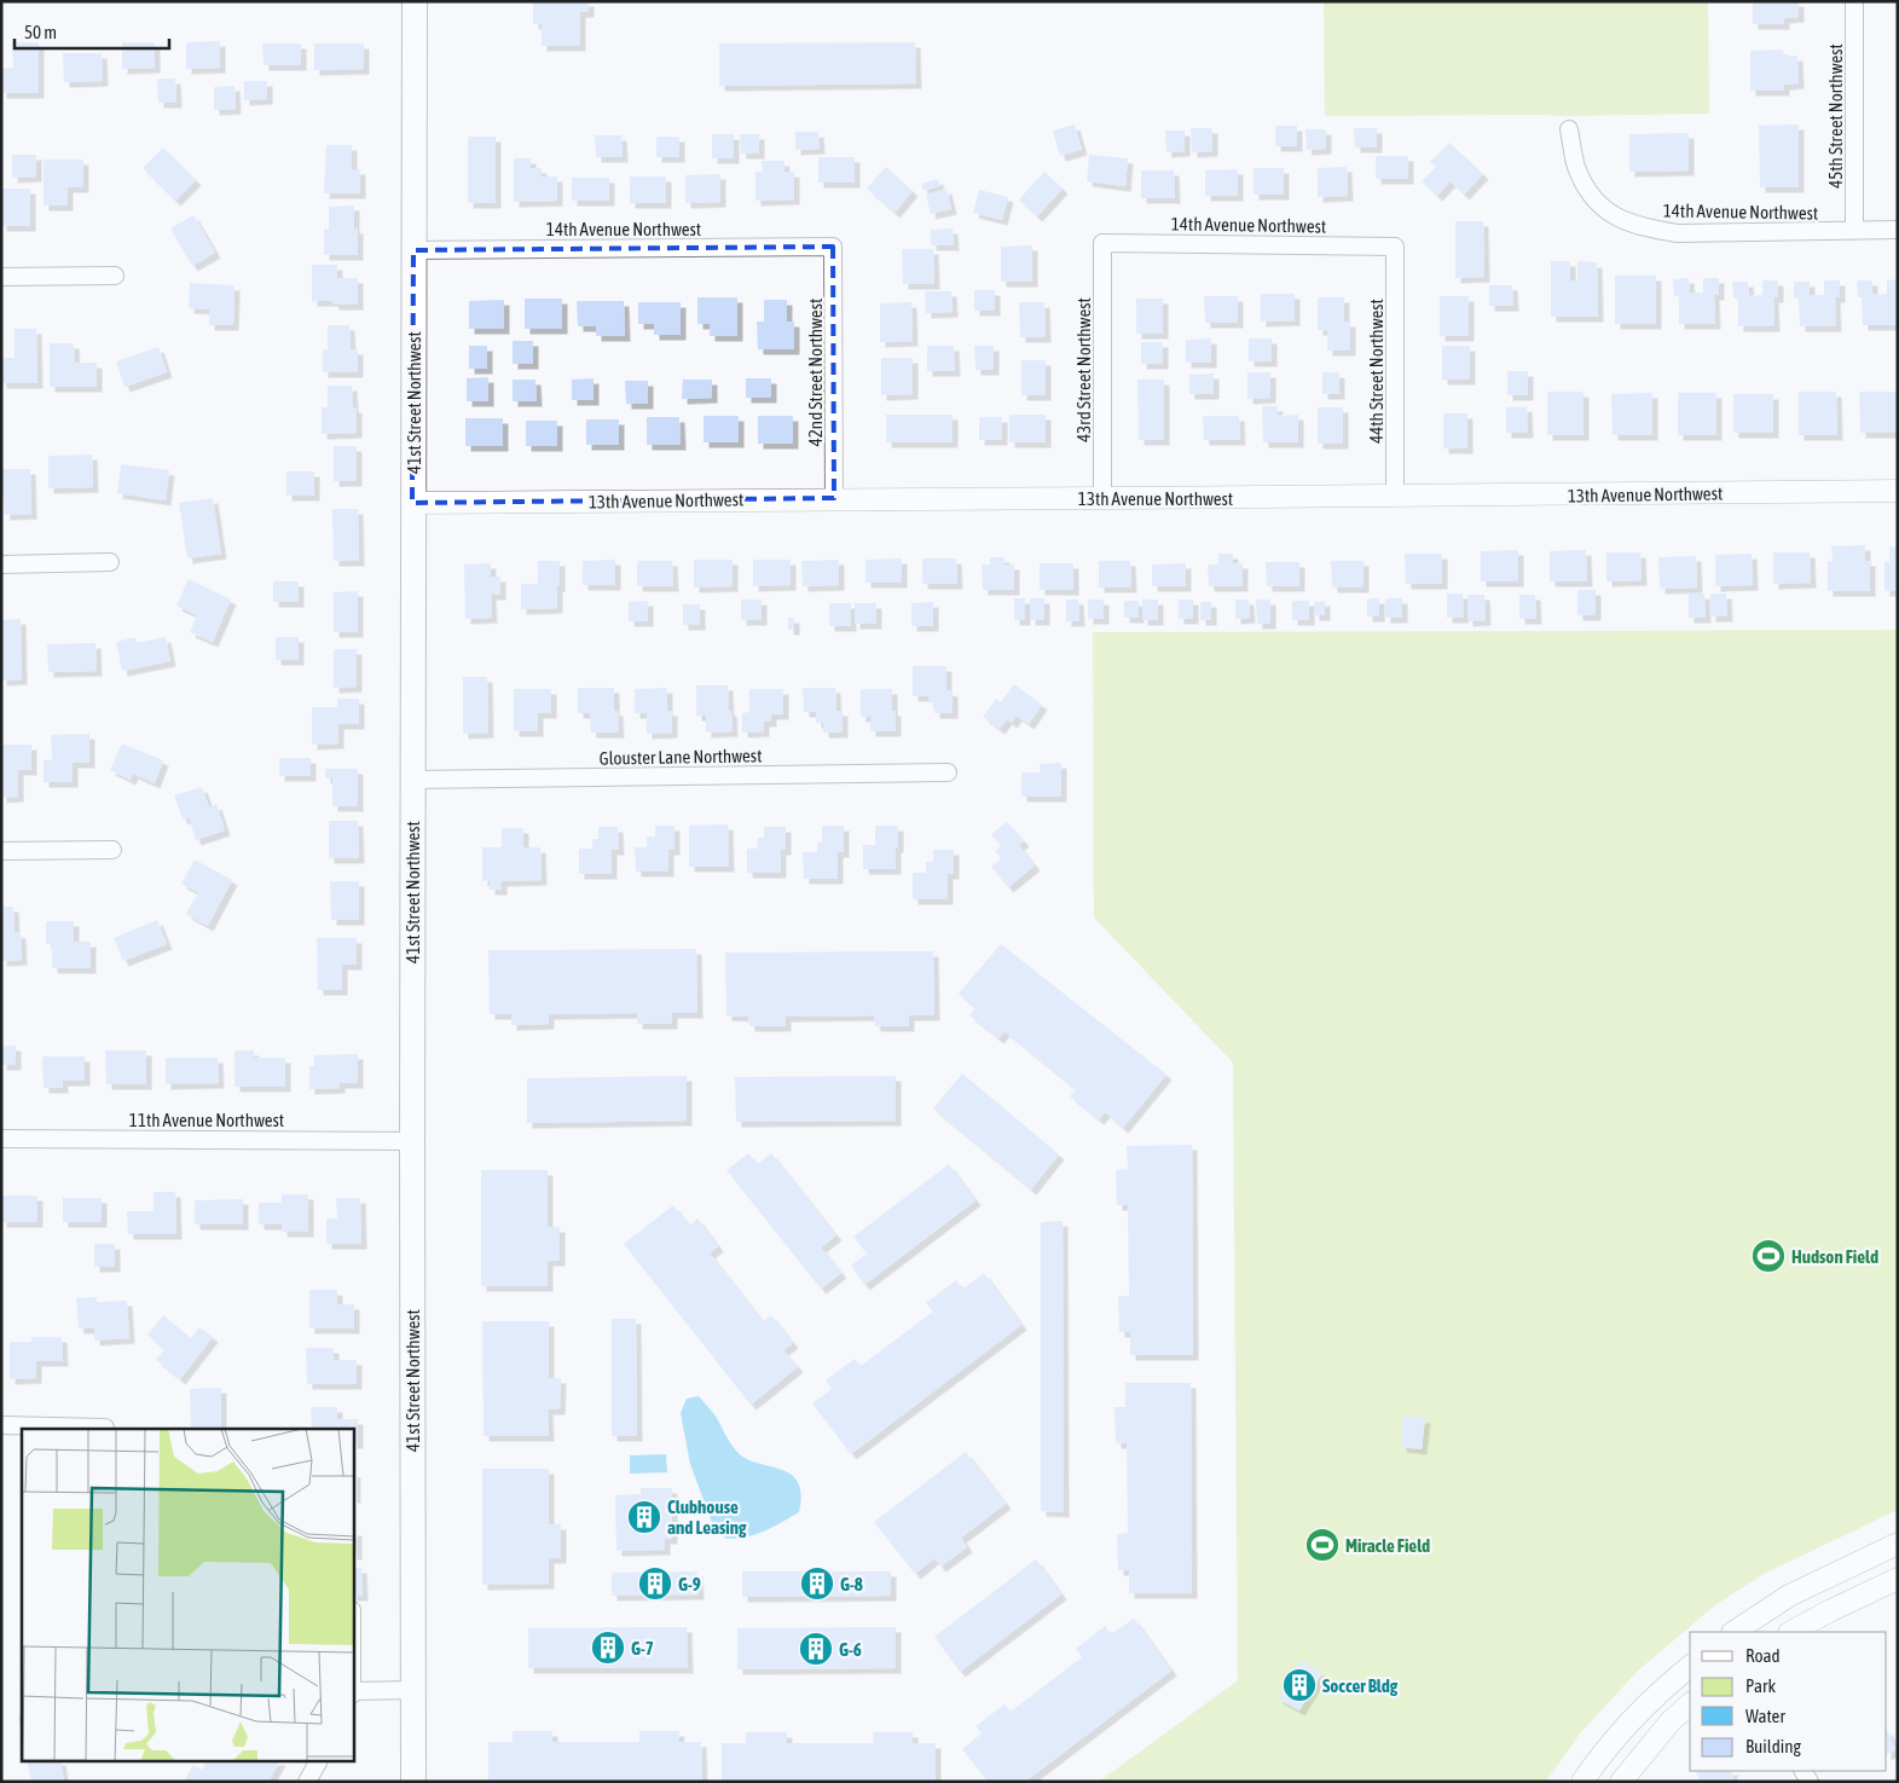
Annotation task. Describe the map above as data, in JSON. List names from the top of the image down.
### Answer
{
  "streets": {
    "main road": ["41st Street Northwest"],
    "street": [
      "45th Street Northwest",
      "14th Avenue Northwest",
      "43rd Street Northwest",
      "44th Street Northwest",
      "42nd Street Northwest",
      "13th Avenue Northwest",
      "Glouster Lane Northwest",
      "11th Avenue Northwest"
    ]
  },
  "crossings": [
    ["45th Street Northwest", "14th Avenue Northwest"],
    ["14th Avenue Northwest", "43rd Street Northwest"],
    ["14th Avenue Northwest", "44th Street Northwest"],
    ["14th Avenue Northwest", "42nd Street Northwest"],
    ["14th Avenue Northwest", "41st Street Northwest"],
    ["43rd Street Northwest", "13th Avenue Northwest"],
    ["44th Street Northwest", "13th Avenue Northwest"],
    ["42nd Street Northwest", "13th Avenue Northwest"],
    ["41st Street Northwest", "13th Avenue Northwest"],
    ["41st Street Northwest", "Glouster Lane Northwest"],
    ["41st Street Northwest", "11th Avenue Northwest"]
  ],
  "places": {
    "sports": ["Hudson Field", "Miracle Field"],
    "building": [
      "Clubhouse and Leasing",
      "G-9",
      "G-8",
      "G-7",
      "G-6",
      "Soccer Bldg"
    ]
  },
  "legend": [
    "Road",
    "Park",
    "Water",
    "Building"
  ],
  "scale_bar": "50 m"
}
